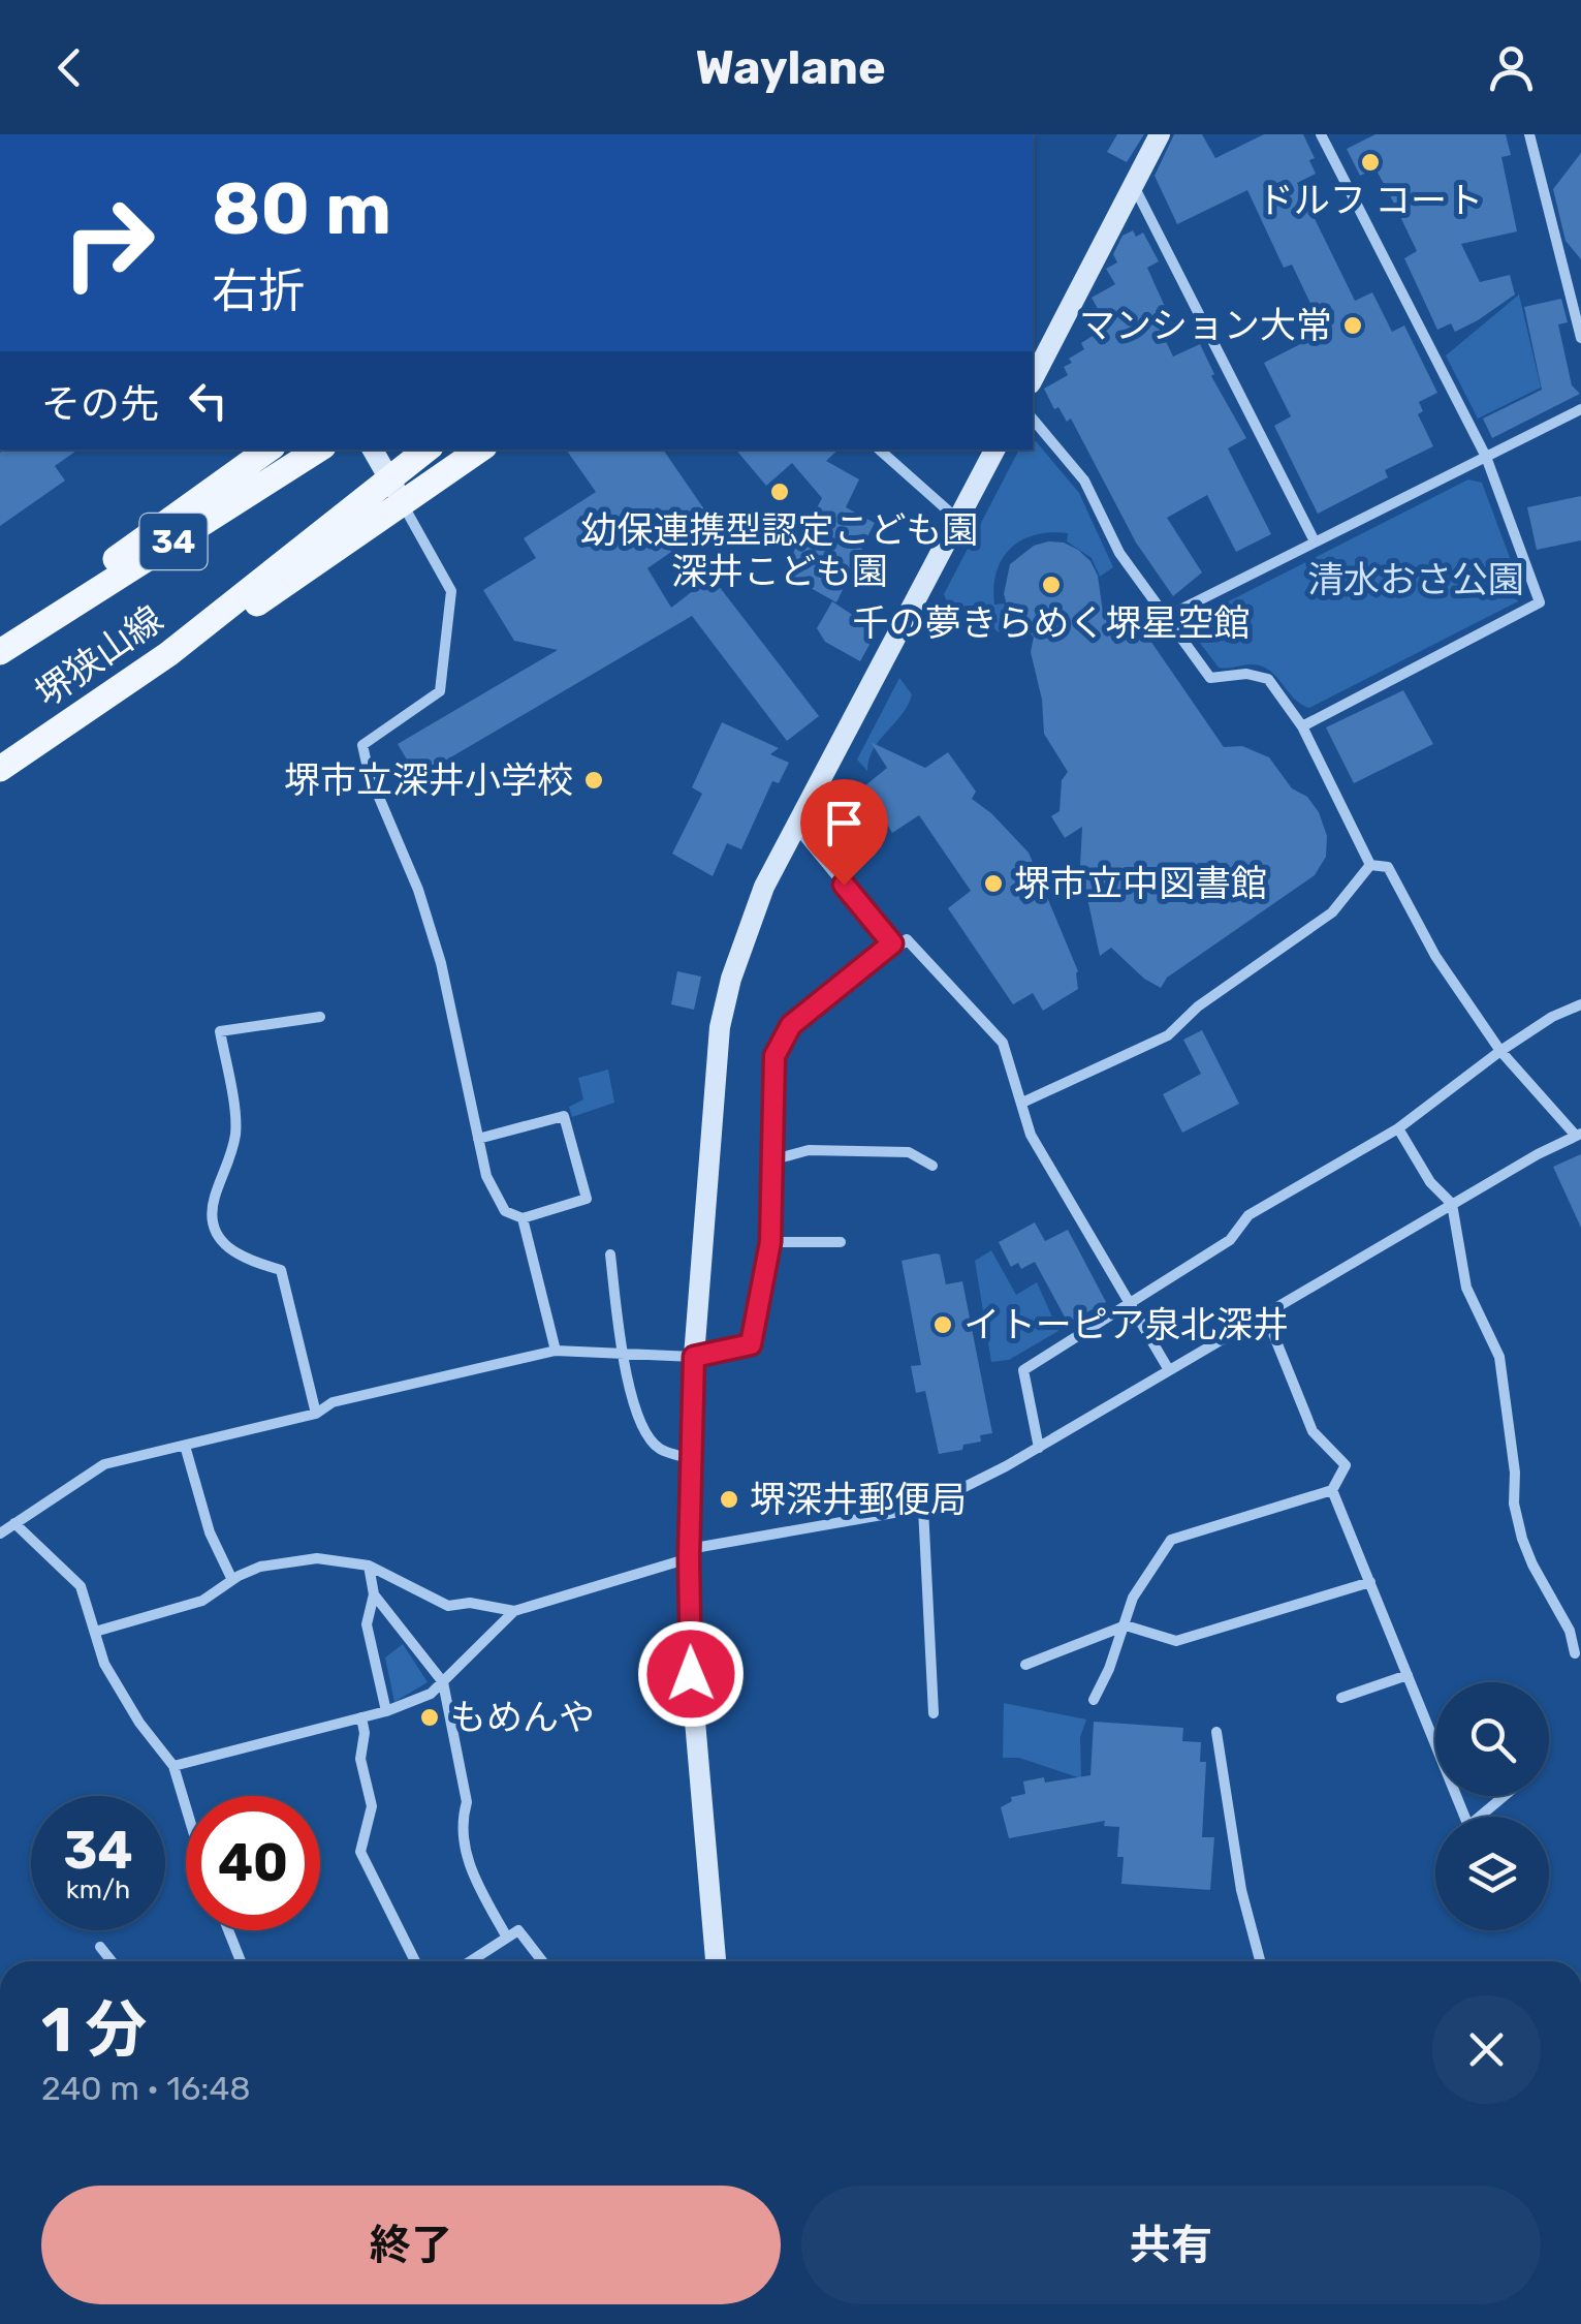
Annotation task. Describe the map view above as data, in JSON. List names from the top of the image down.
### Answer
{
  "streets": {
    "main road": ["34", "堺狭山線"]
  },
  "parks": ["清水おさ公園"],
  "places": [
    "ドルフ コート",
    "マンション大常",
    "幼保連携型認定こども園 深井こども園",
    "千の夢きらめく堺星空館",
    "堺市立深井小学校",
    "堺市立中図書館",
    "イトーピア泉北深井",
    "堺深井郵便局",
    "もめんや"
  ],
  "page": {
    "header": "Waylane",
    "turn": ["80 m", "右折"],
    "then": "その先",
    "speed": "34 km/h",
    "limit": "40",
    "heading": ["1 分", "240 m · 16:48"],
    "buttons": ["終了", "共有"]
  }
}
